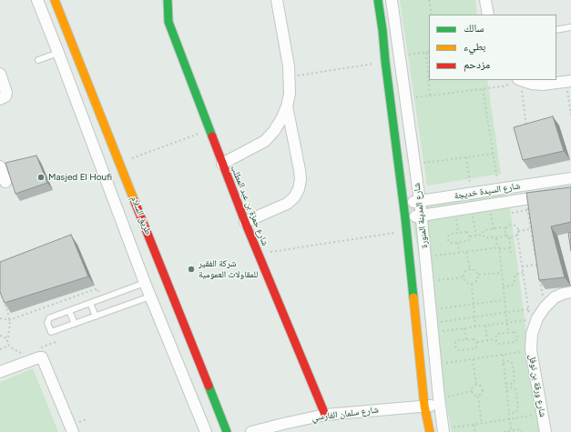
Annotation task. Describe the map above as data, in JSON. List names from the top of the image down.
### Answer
{
  "streets": {
    "street": [
      "شارع السيدة خديجة",
      "شارع حمزة بن عبد المطلب",
      "طريق السلام",
      "شارع المدينة المنورة",
      "شارع ورقة بن نوفل",
      "شارع سلمان الفارسي"
    ]
  },
  "crossings": [
    ["شارع السيدة خديجة", "شارع المدينة المنورة"],
    ["شارع حمزة بن عبد المطلب", "شارع سلمان الفارسي"],
    ["شارع المدينة المنورة", "شارع سلمان الفارسي"]
  ],
  "places": ["Masjed El Houfi", "شركة الفقير للمقاولات العمومية"],
  "legend": ["سالك", "بطيء", "مزدحم"]
}
